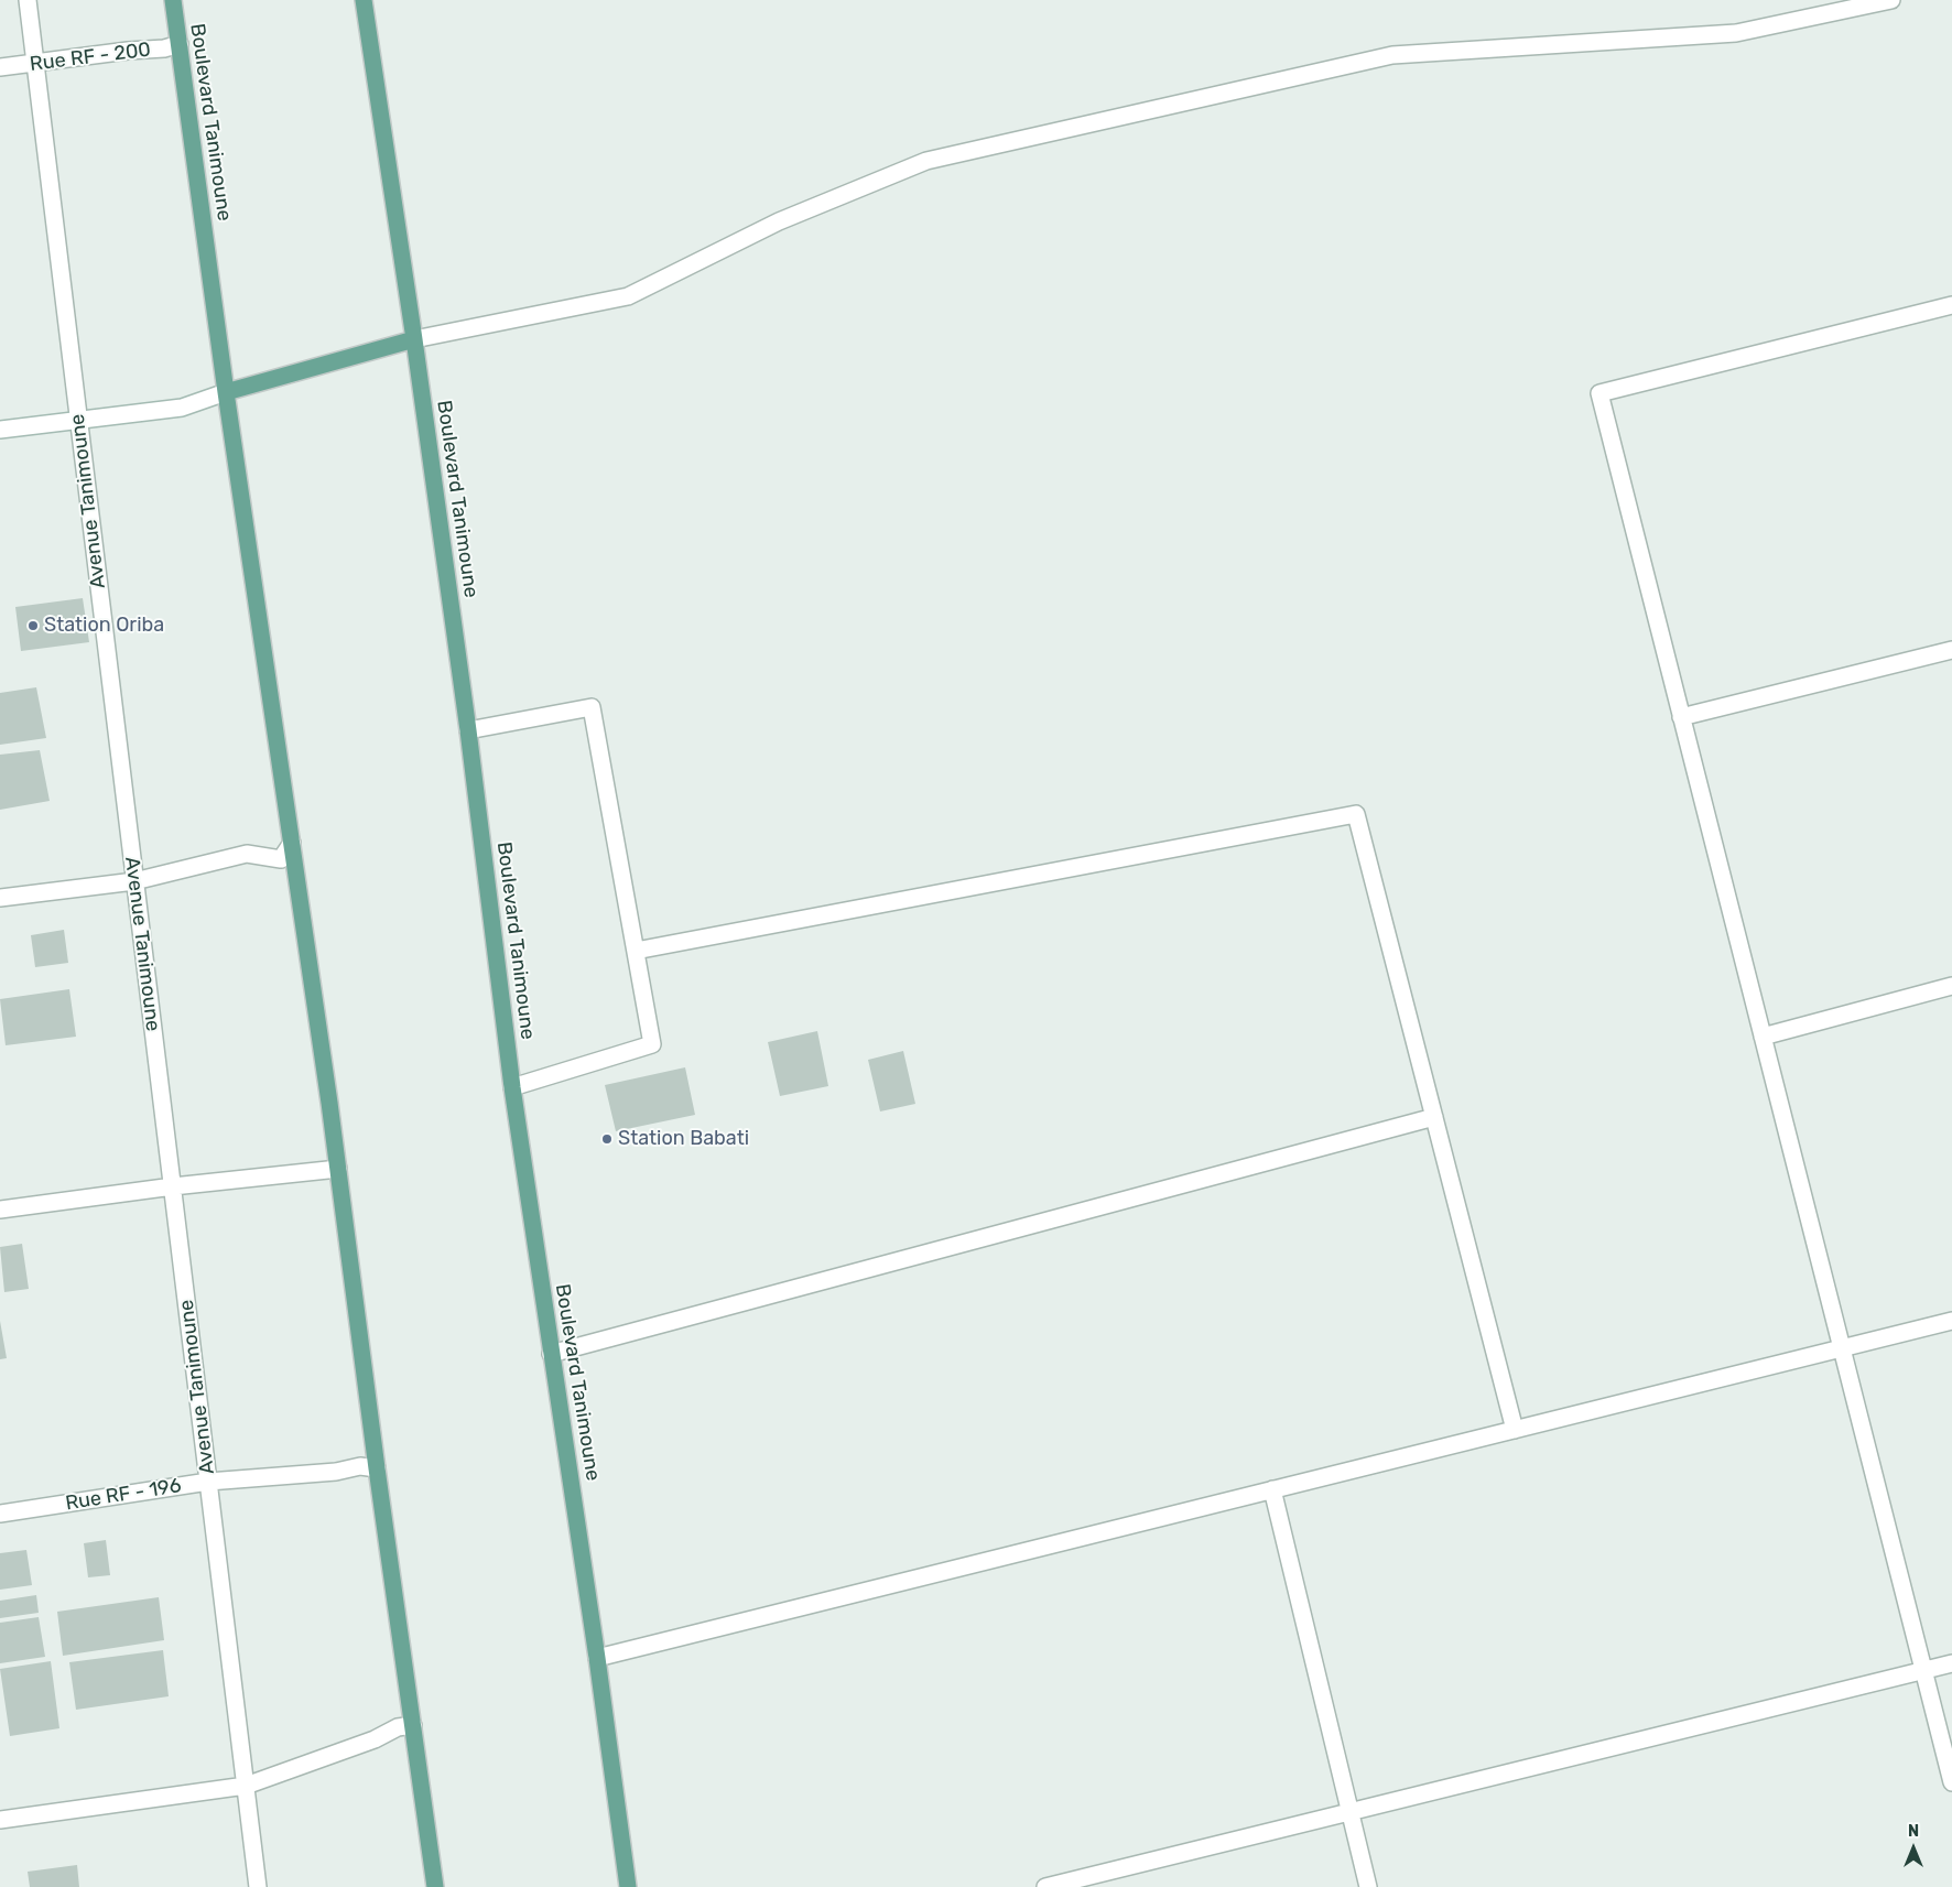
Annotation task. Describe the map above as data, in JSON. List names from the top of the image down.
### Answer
{
  "streets": {
    "main road": ["Boulevard Tanimoune"],
    "street": ["Rue RF - 200", "Avenue Tanimoune", "Rue RF - 196"]
  },
  "crossings": [
    ["Rue RF - 200", "Boulevard Tanimoune"],
    ["Rue RF - 200", "Avenue Tanimoune"],
    ["Boulevard Tanimoune", "Rue RF - 196"],
    ["Avenue Tanimoune", "Rue RF - 196"]
  ],
  "places": ["Station Oriba", "Station Babati"],
  "north": "top"
}
